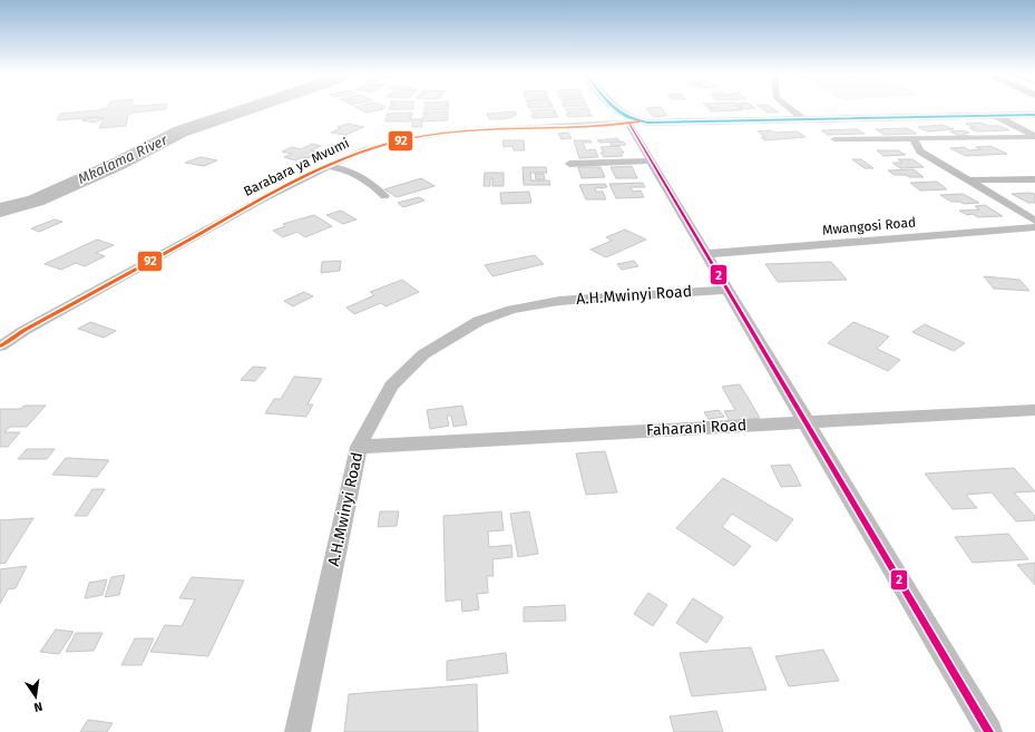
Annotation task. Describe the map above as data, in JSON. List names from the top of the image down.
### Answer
{
  "streets": {
    "street": [
      "Barabara ya Mvumi",
      "Mwangosi Road",
      "A.H.Mwinyi Road",
      "Faharani Road"
    ]
  },
  "crossings": [
    ["A.H.Mwinyi Road", "Faharani Road"]
  ],
  "water": ["Mkalama River"],
  "lines": ["transit line 92", "transit line 2"],
  "north": "bottom"
}
